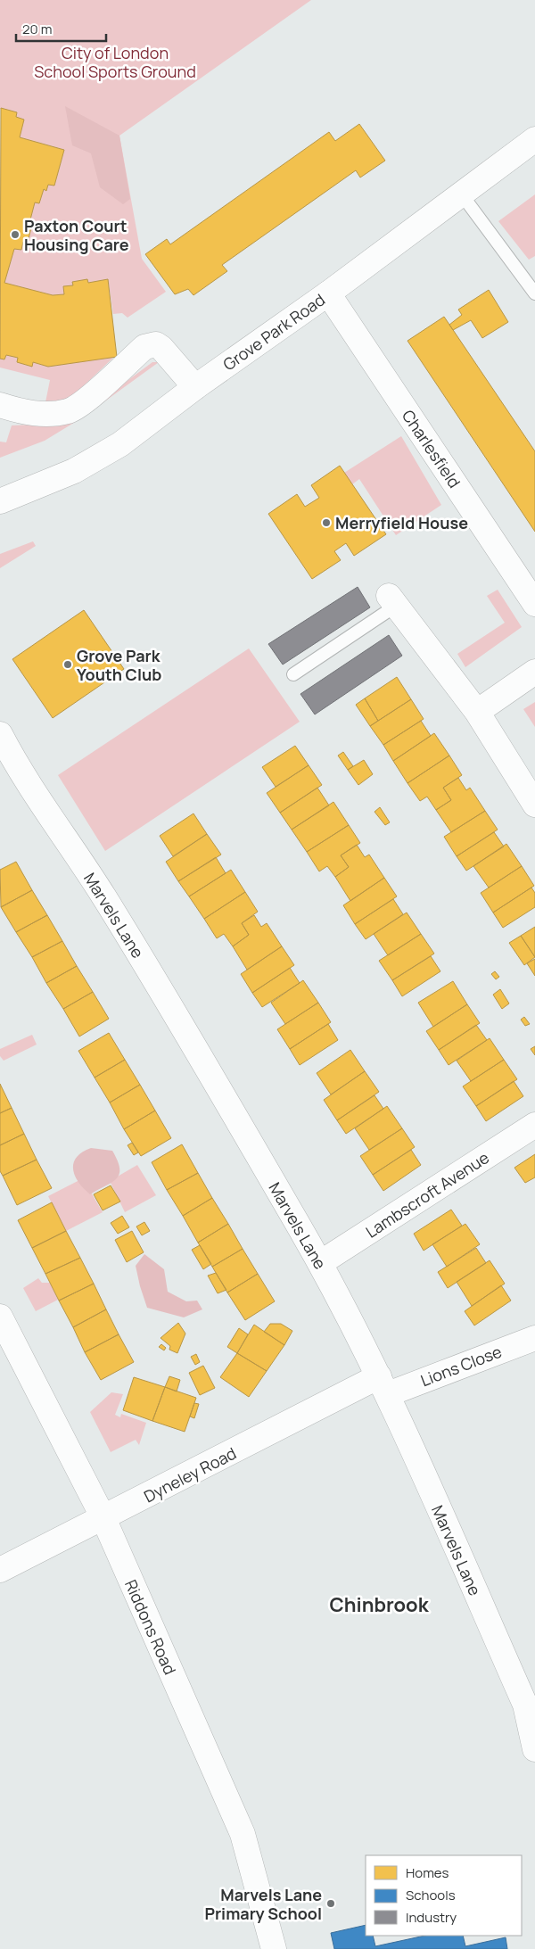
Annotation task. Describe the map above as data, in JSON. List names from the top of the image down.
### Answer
{
  "streets": {
    "street": [
      "Grove Park Road",
      "Charlesfield",
      "Marvels Lane",
      "Lambscroft Avenue",
      "Lions Close",
      "Dyneley Road",
      "Riddons Road"
    ]
  },
  "crossings": [
    ["Grove Park Road", "Charlesfield"],
    ["Marvels Lane", "Lambscroft Avenue"],
    ["Marvels Lane", "Lions Close"],
    ["Marvels Lane", "Dyneley Road"],
    ["Lions Close", "Dyneley Road"],
    ["Dyneley Road", "Riddons Road"]
  ],
  "districts": ["Chinbrook"],
  "parks": ["City of London School Sports Ground"],
  "places": [
    "Paxton Court Housing Care",
    "Merryfield House",
    "Grove Park Youth Club",
    "Marvels Lane Primary School"
  ],
  "legend": ["Homes", "Schools", "Industry"],
  "scale_bar": "20 m"
}
